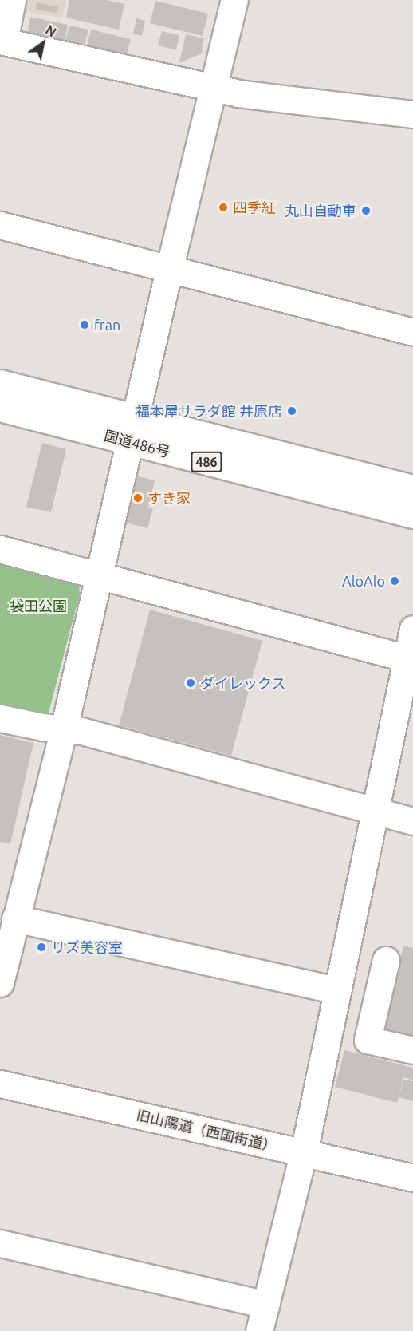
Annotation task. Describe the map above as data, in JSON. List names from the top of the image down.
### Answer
{
  "streets": {
    "main road": ["国道486号", "486", "旧山陽道（西国街道）"]
  },
  "parks": ["袋田公園"],
  "places": [
    "四季紅",
    "丸山自動車",
    "fran",
    "福本屋サラダ館 井原店",
    "すき家",
    "AloAlo",
    "ダイレックス",
    "リズ美容室"
  ],
  "north": "top right"
}
